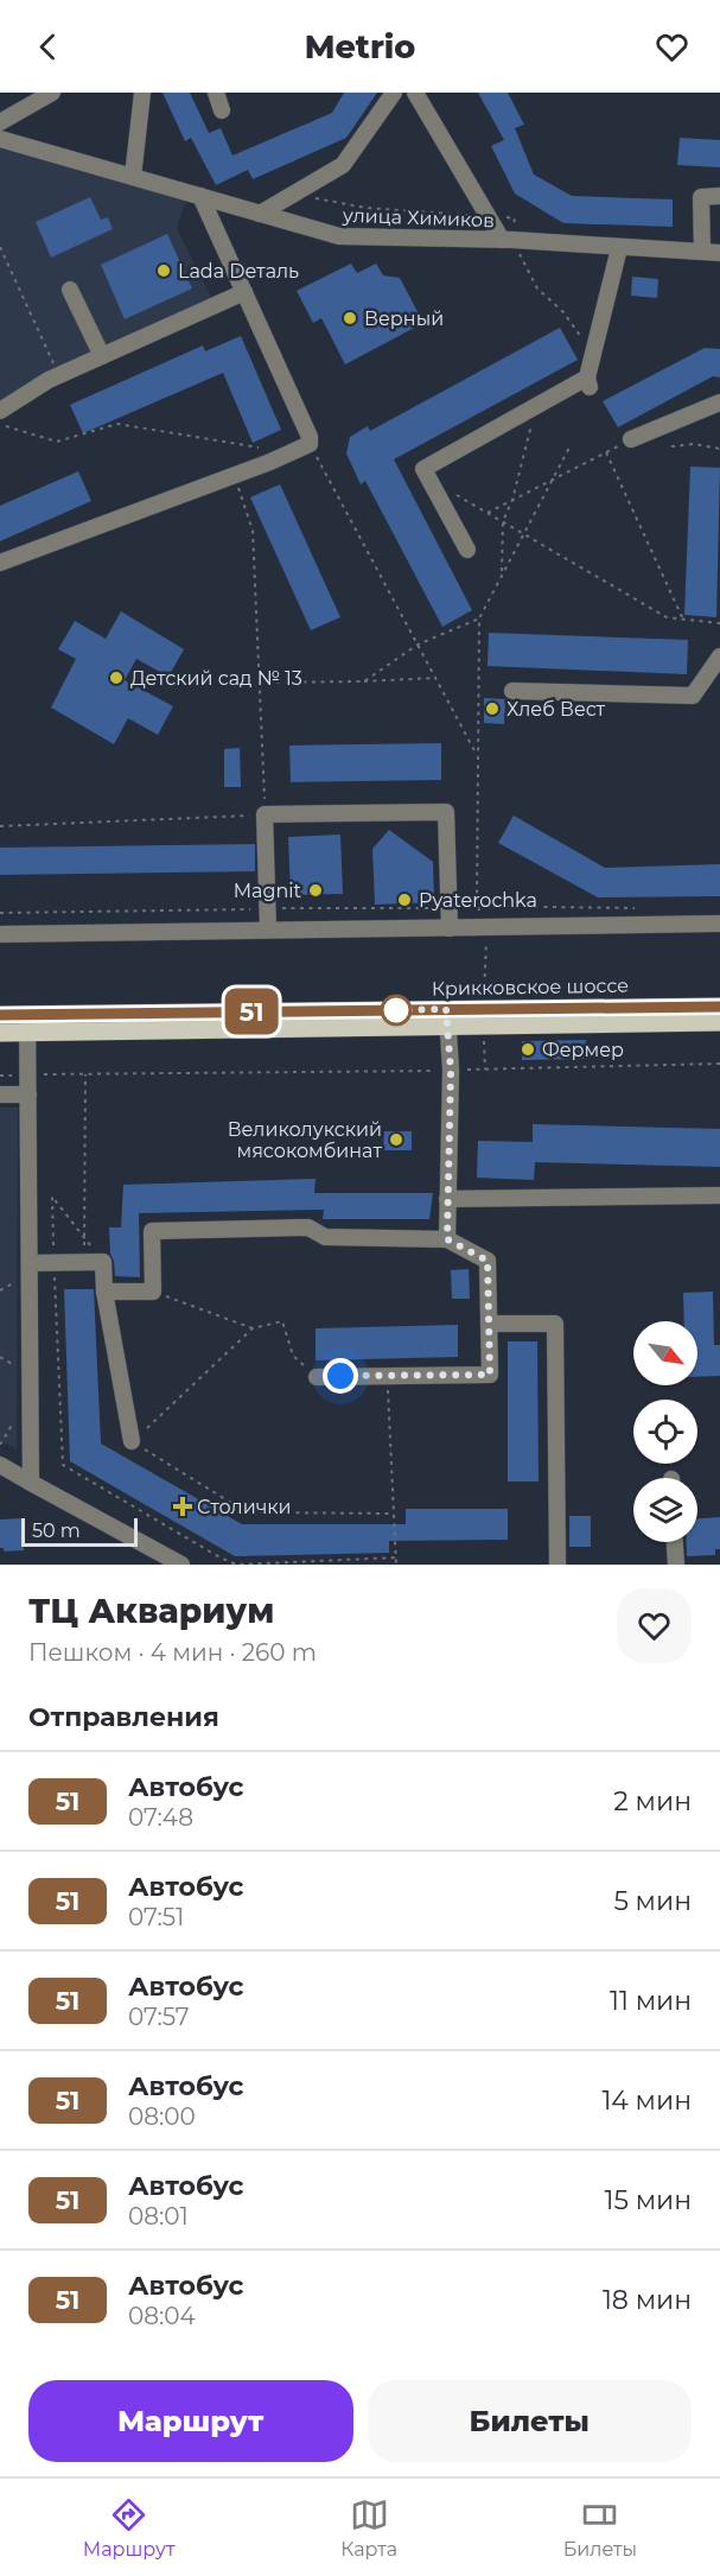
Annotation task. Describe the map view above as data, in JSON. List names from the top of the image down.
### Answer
{
  "streets": {
    "main road": ["Крикковское шоссе"],
    "street": ["улица Химиков"]
  },
  "places": {
    "other": [
      "Lada Dеталь",
      "Верный",
      "Детский сад № 13",
      "Хлеб Вест",
      "Magnit",
      "Pyaterochka",
      "Фермер",
      "Великолукский мясокомбинат"
    ],
    "health": ["Столички"]
  },
  "lines": ["bus line 51"],
  "scale_bar": "50 m",
  "north": "bottom right",
  "page": {
    "header": "Metrio",
    "on_map": "51",
    "scale": "50 m",
    "heading": [
      ["ТЦ Аквариум", "Пешком · 4 мин · 260 m"],
      "Отправления"
    ],
    "list": [
      {
        "mark": "51",
        "name": "Автобус",
        "note": "07:48",
        "value": "2 мин"
      },
      {
        "mark": "51",
        "name": "Автобус",
        "note": "07:51",
        "value": "5 мин"
      },
      {
        "mark": "51",
        "name": "Автобус",
        "note": "07:57",
        "value": "11 мин"
      },
      {
        "mark": "51",
        "name": "Автобус",
        "note": "08:00",
        "value": "14 мин"
      },
      {
        "mark": "51",
        "name": "Автобус",
        "note": "08:01",
        "value": "15 мин"
      },
      {
        "mark": "51",
        "name": "Автобус",
        "note": "08:04",
        "value": "18 мин"
      }
    ],
    "buttons": ["Маршрут", "Билеты"],
    "tabs": ["Маршрут", "Карта", "Билеты"]
  }
}
